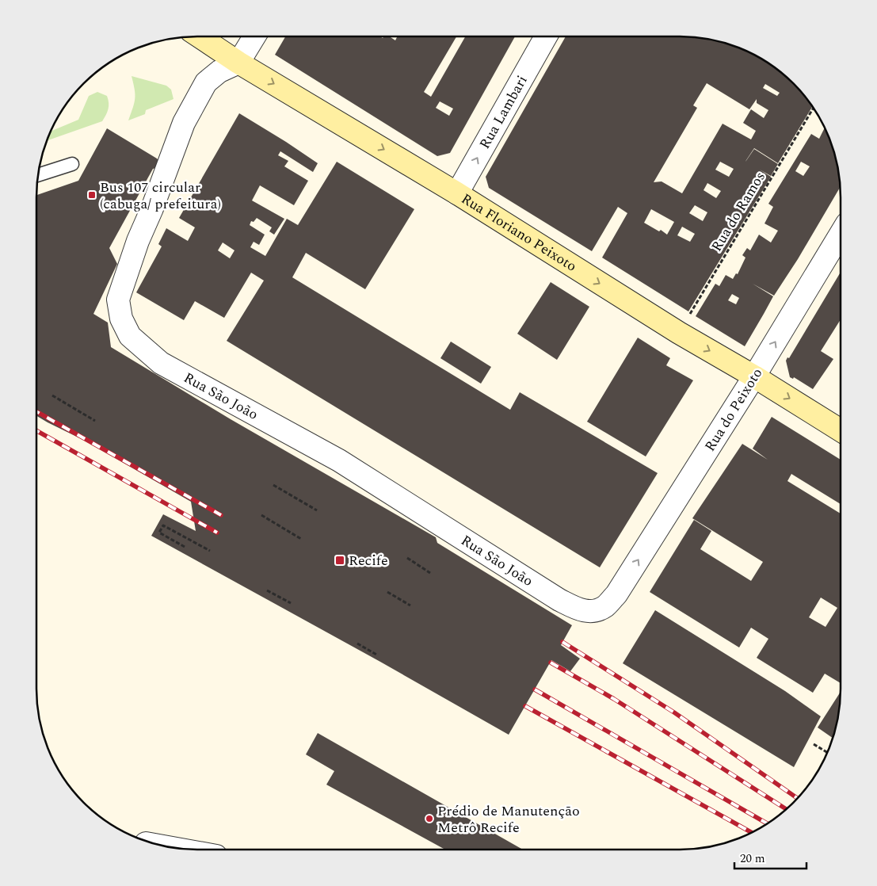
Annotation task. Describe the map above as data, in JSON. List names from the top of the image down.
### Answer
{
  "streets": {
    "main road": ["Rua Floriano Peixoto"],
    "street": ["Rua Lambari", "Rua São João", "Rua do Peixoto"],
    "path": ["Rua do Ramos"]
  },
  "crossings": [
    ["Rua Lambari", "Rua Floriano Peixoto"],
    ["Rua do Ramos", "Rua Floriano Peixoto"],
    ["Rua Floriano Peixoto", "Rua São João"],
    ["Rua Floriano Peixoto", "Rua do Peixoto"],
    ["Rua São João", "Rua do Peixoto"]
  ],
  "one_way": ["Rua Lambari", "Rua Floriano Peixoto", "Rua do Peixoto"],
  "places": {
    "transit": ["Bus 107 circular (cabuga/ prefeitura)", "Recife"],
    "other": ["Prédio de Manutenção Metrô Recife"]
  },
  "scale_bar": "20 m"
}
